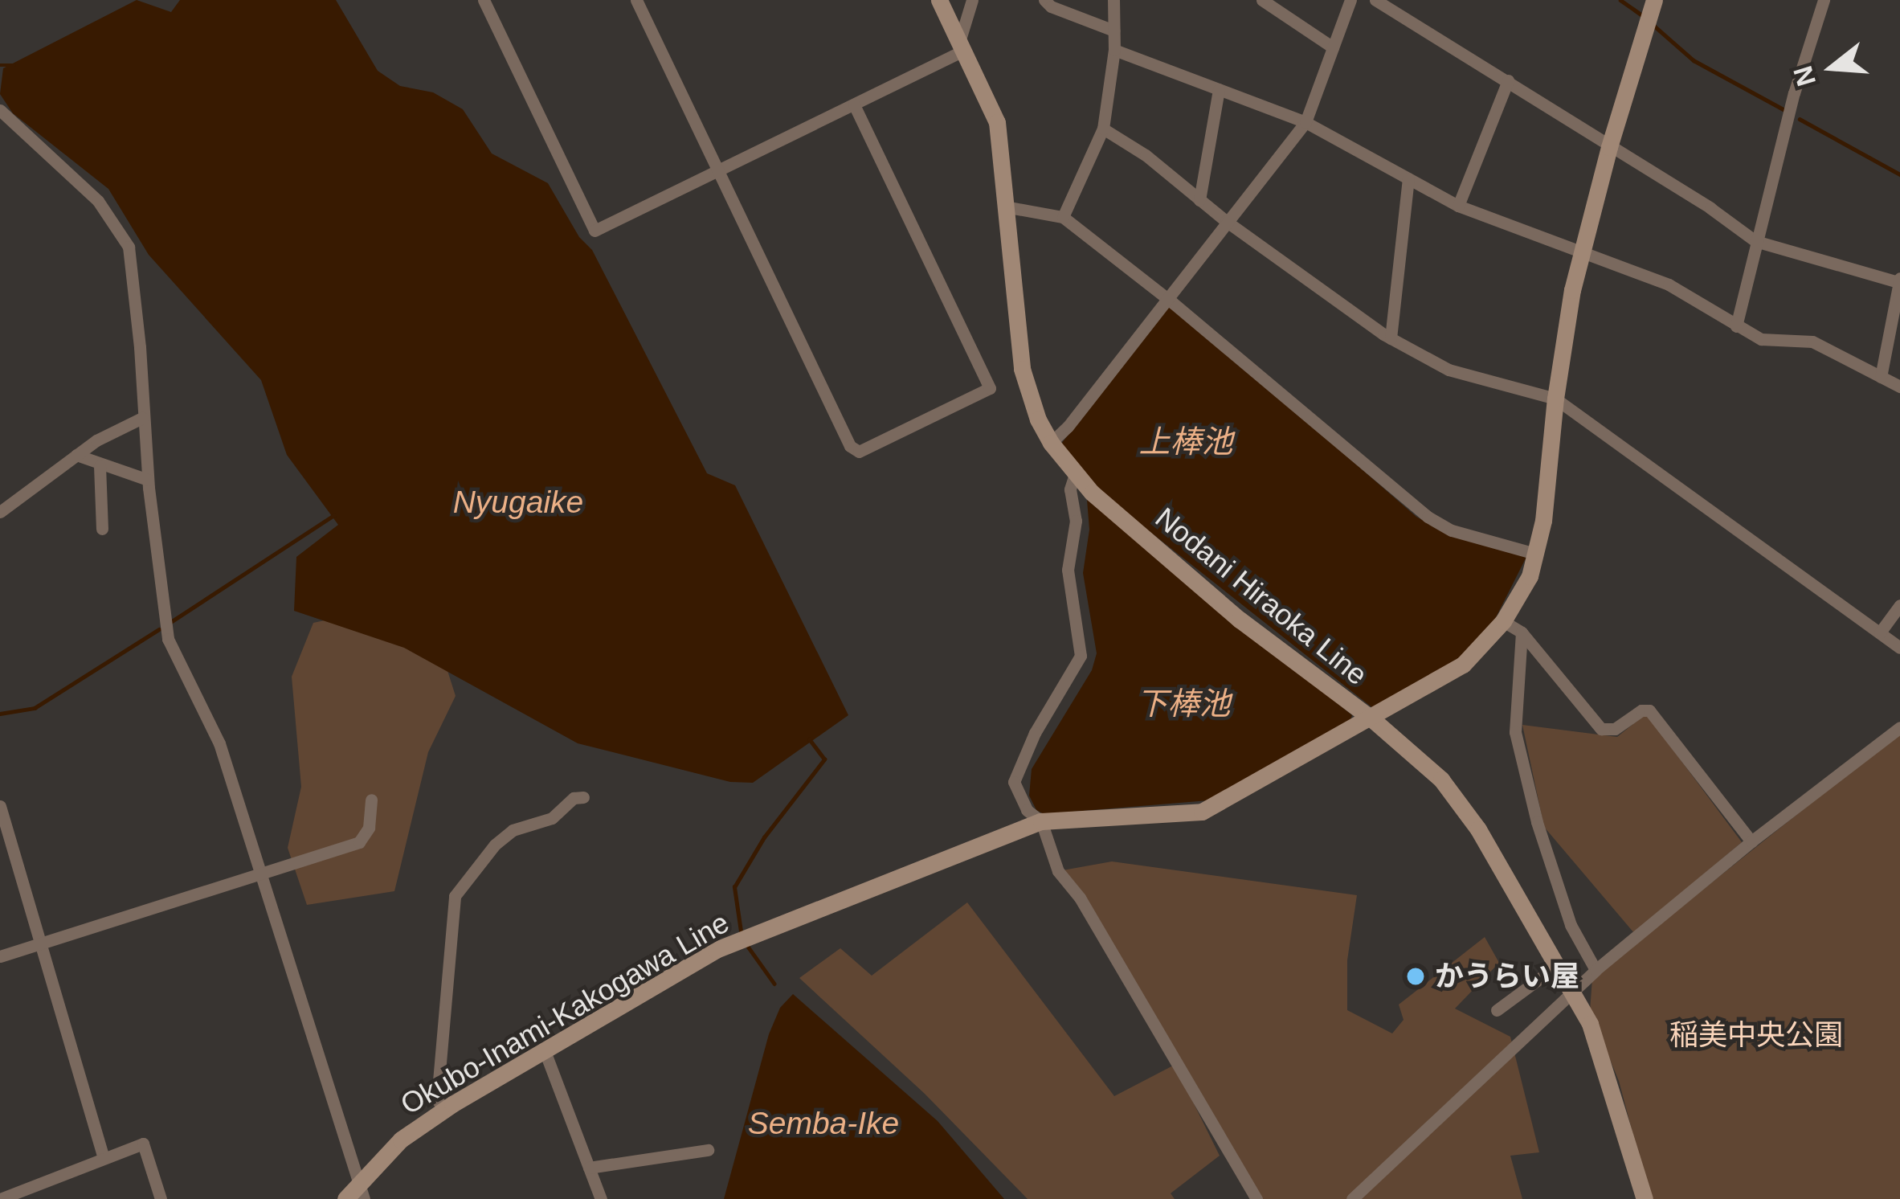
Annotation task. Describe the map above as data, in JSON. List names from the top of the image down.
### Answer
{
  "streets": {
    "main road": ["Nodani Hiraoka Line", "Okubo-Inami-Kakogawa Line"]
  },
  "crossings": [
    ["Nodani Hiraoka Line", "Okubo-Inami-Kakogawa Line"]
  ],
  "water": [
    "上棒池",
    "Nyugaike",
    "下棒池",
    "Semba-Ike"
  ],
  "parks": ["稲美中央公園"],
  "places": ["かうらい屋"],
  "north": "left"
}
